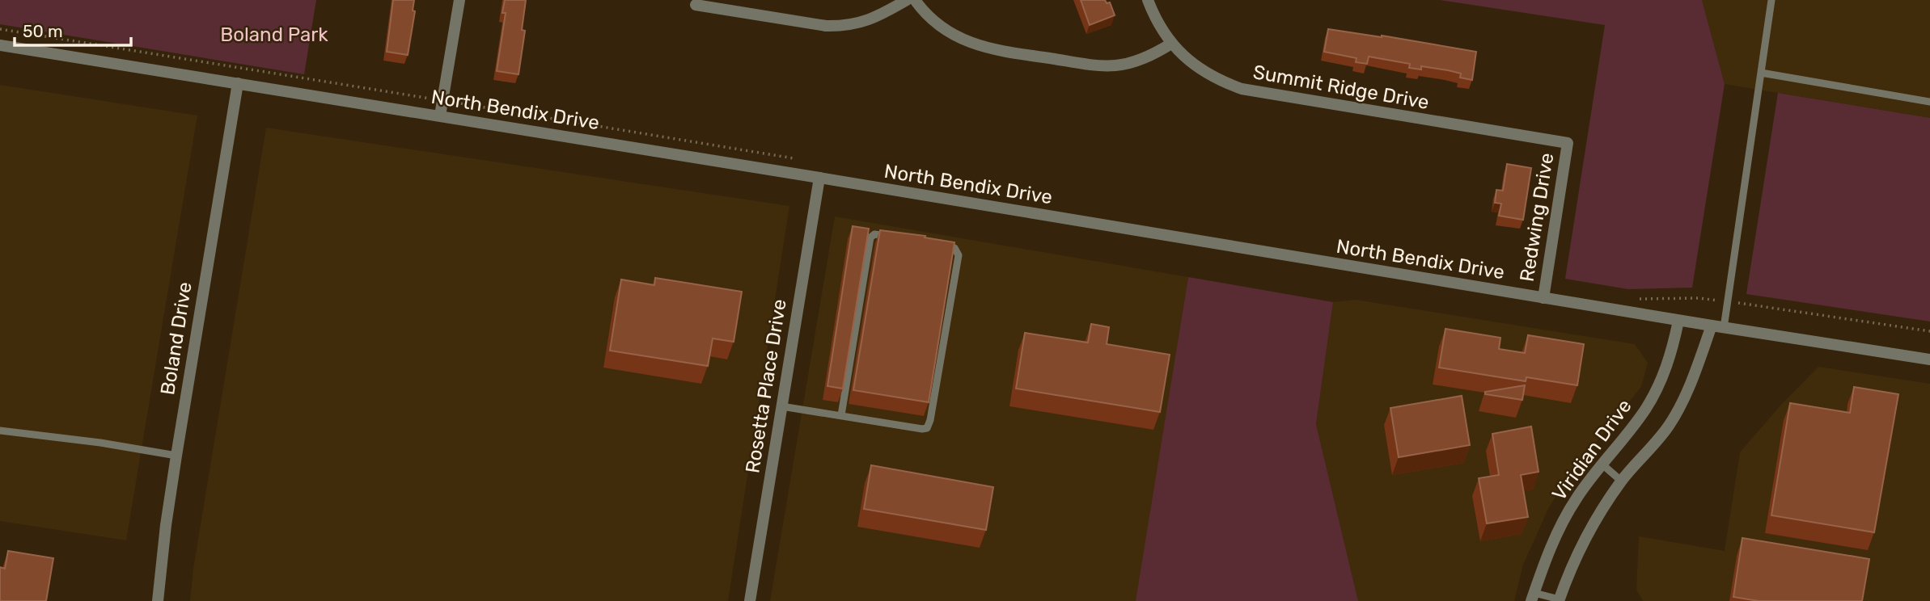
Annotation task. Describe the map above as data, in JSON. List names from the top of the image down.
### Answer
{
  "streets": {
    "street": [
      "Summit Ridge Drive",
      "North Bendix Drive",
      "Redwing Drive",
      "Boland Drive",
      "Rosetta Place Drive",
      "Viridian Drive"
    ]
  },
  "crossings": [
    ["Summit Ridge Drive", "Redwing Drive"],
    ["North Bendix Drive", "Redwing Drive"],
    ["North Bendix Drive", "Boland Drive"],
    ["North Bendix Drive", "Rosetta Place Drive"],
    ["North Bendix Drive", "Viridian Drive"]
  ],
  "parks": ["Boland Park"],
  "scale_bar": "50 m"
}
